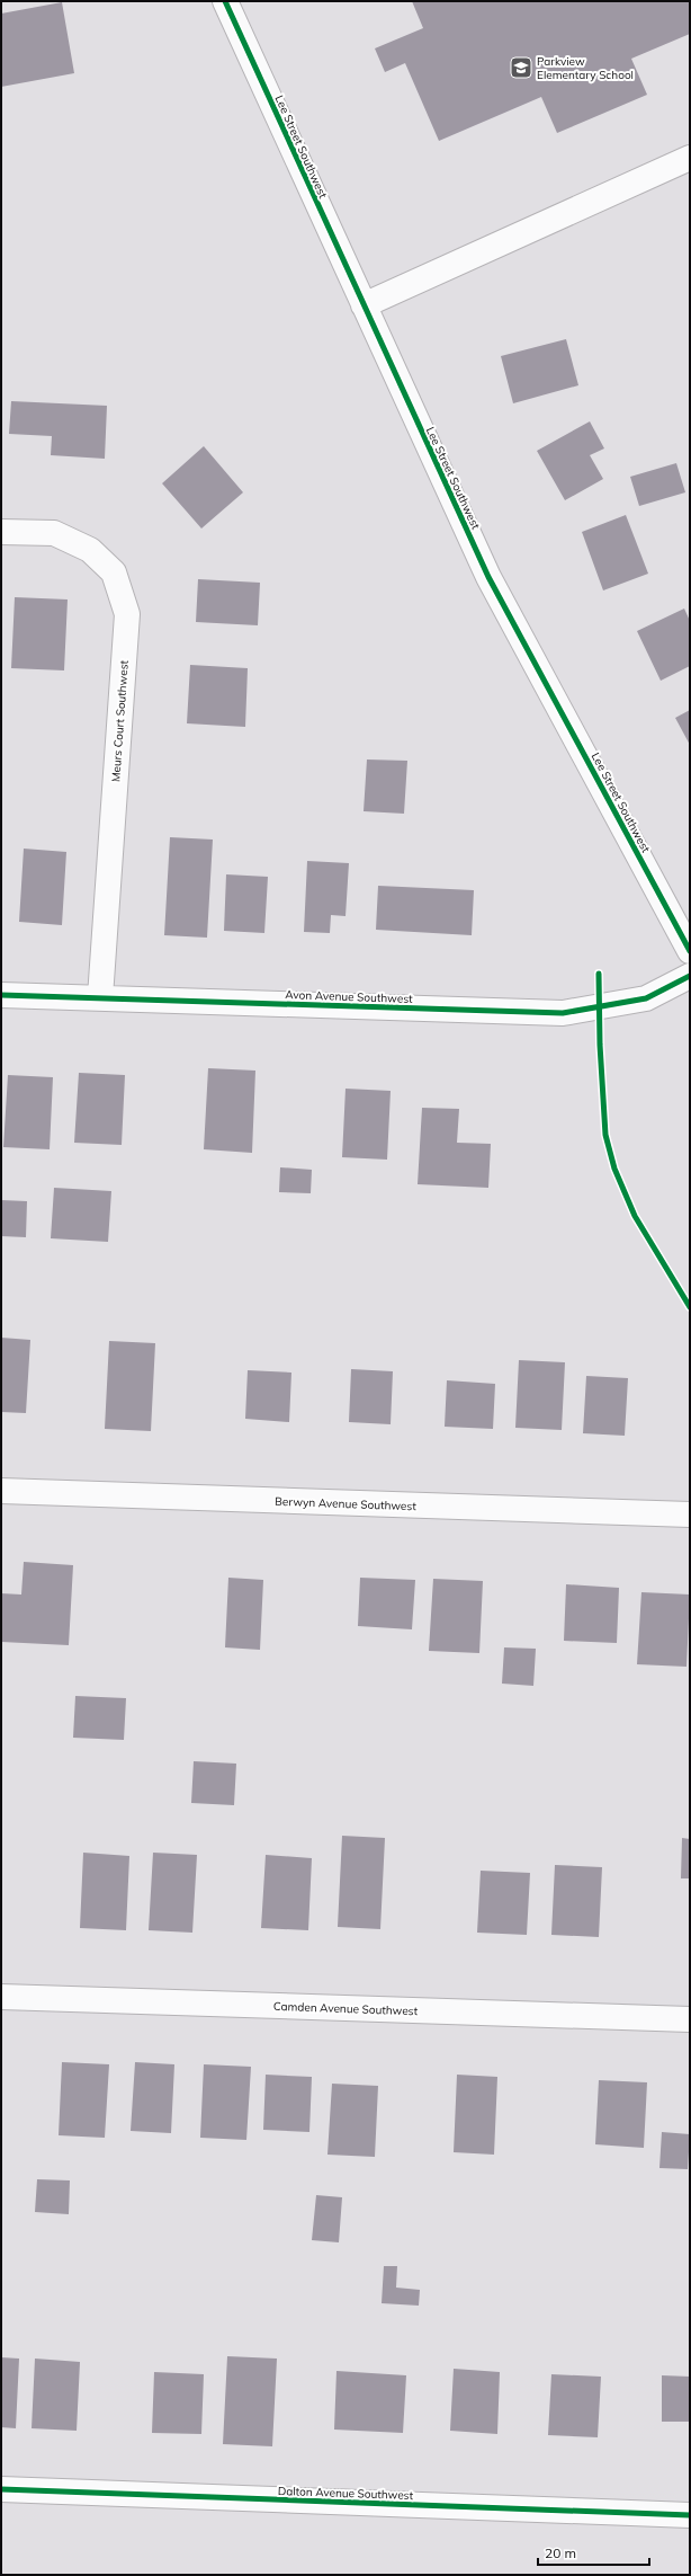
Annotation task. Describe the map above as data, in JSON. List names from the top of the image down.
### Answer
{
  "streets": {
    "street": [
      "Lee Street Southwest",
      "Meurs Court Southwest",
      "Avon Avenue Southwest",
      "Berwyn Avenue Southwest",
      "Camden Avenue Southwest",
      "Dalton Avenue Southwest"
    ]
  },
  "crossings": [
    ["Meurs Court Southwest", "Avon Avenue Southwest"]
  ],
  "places": {
    "school or university": ["Parkview Elementary School"]
  },
  "scale_bar": "20 m"
}
